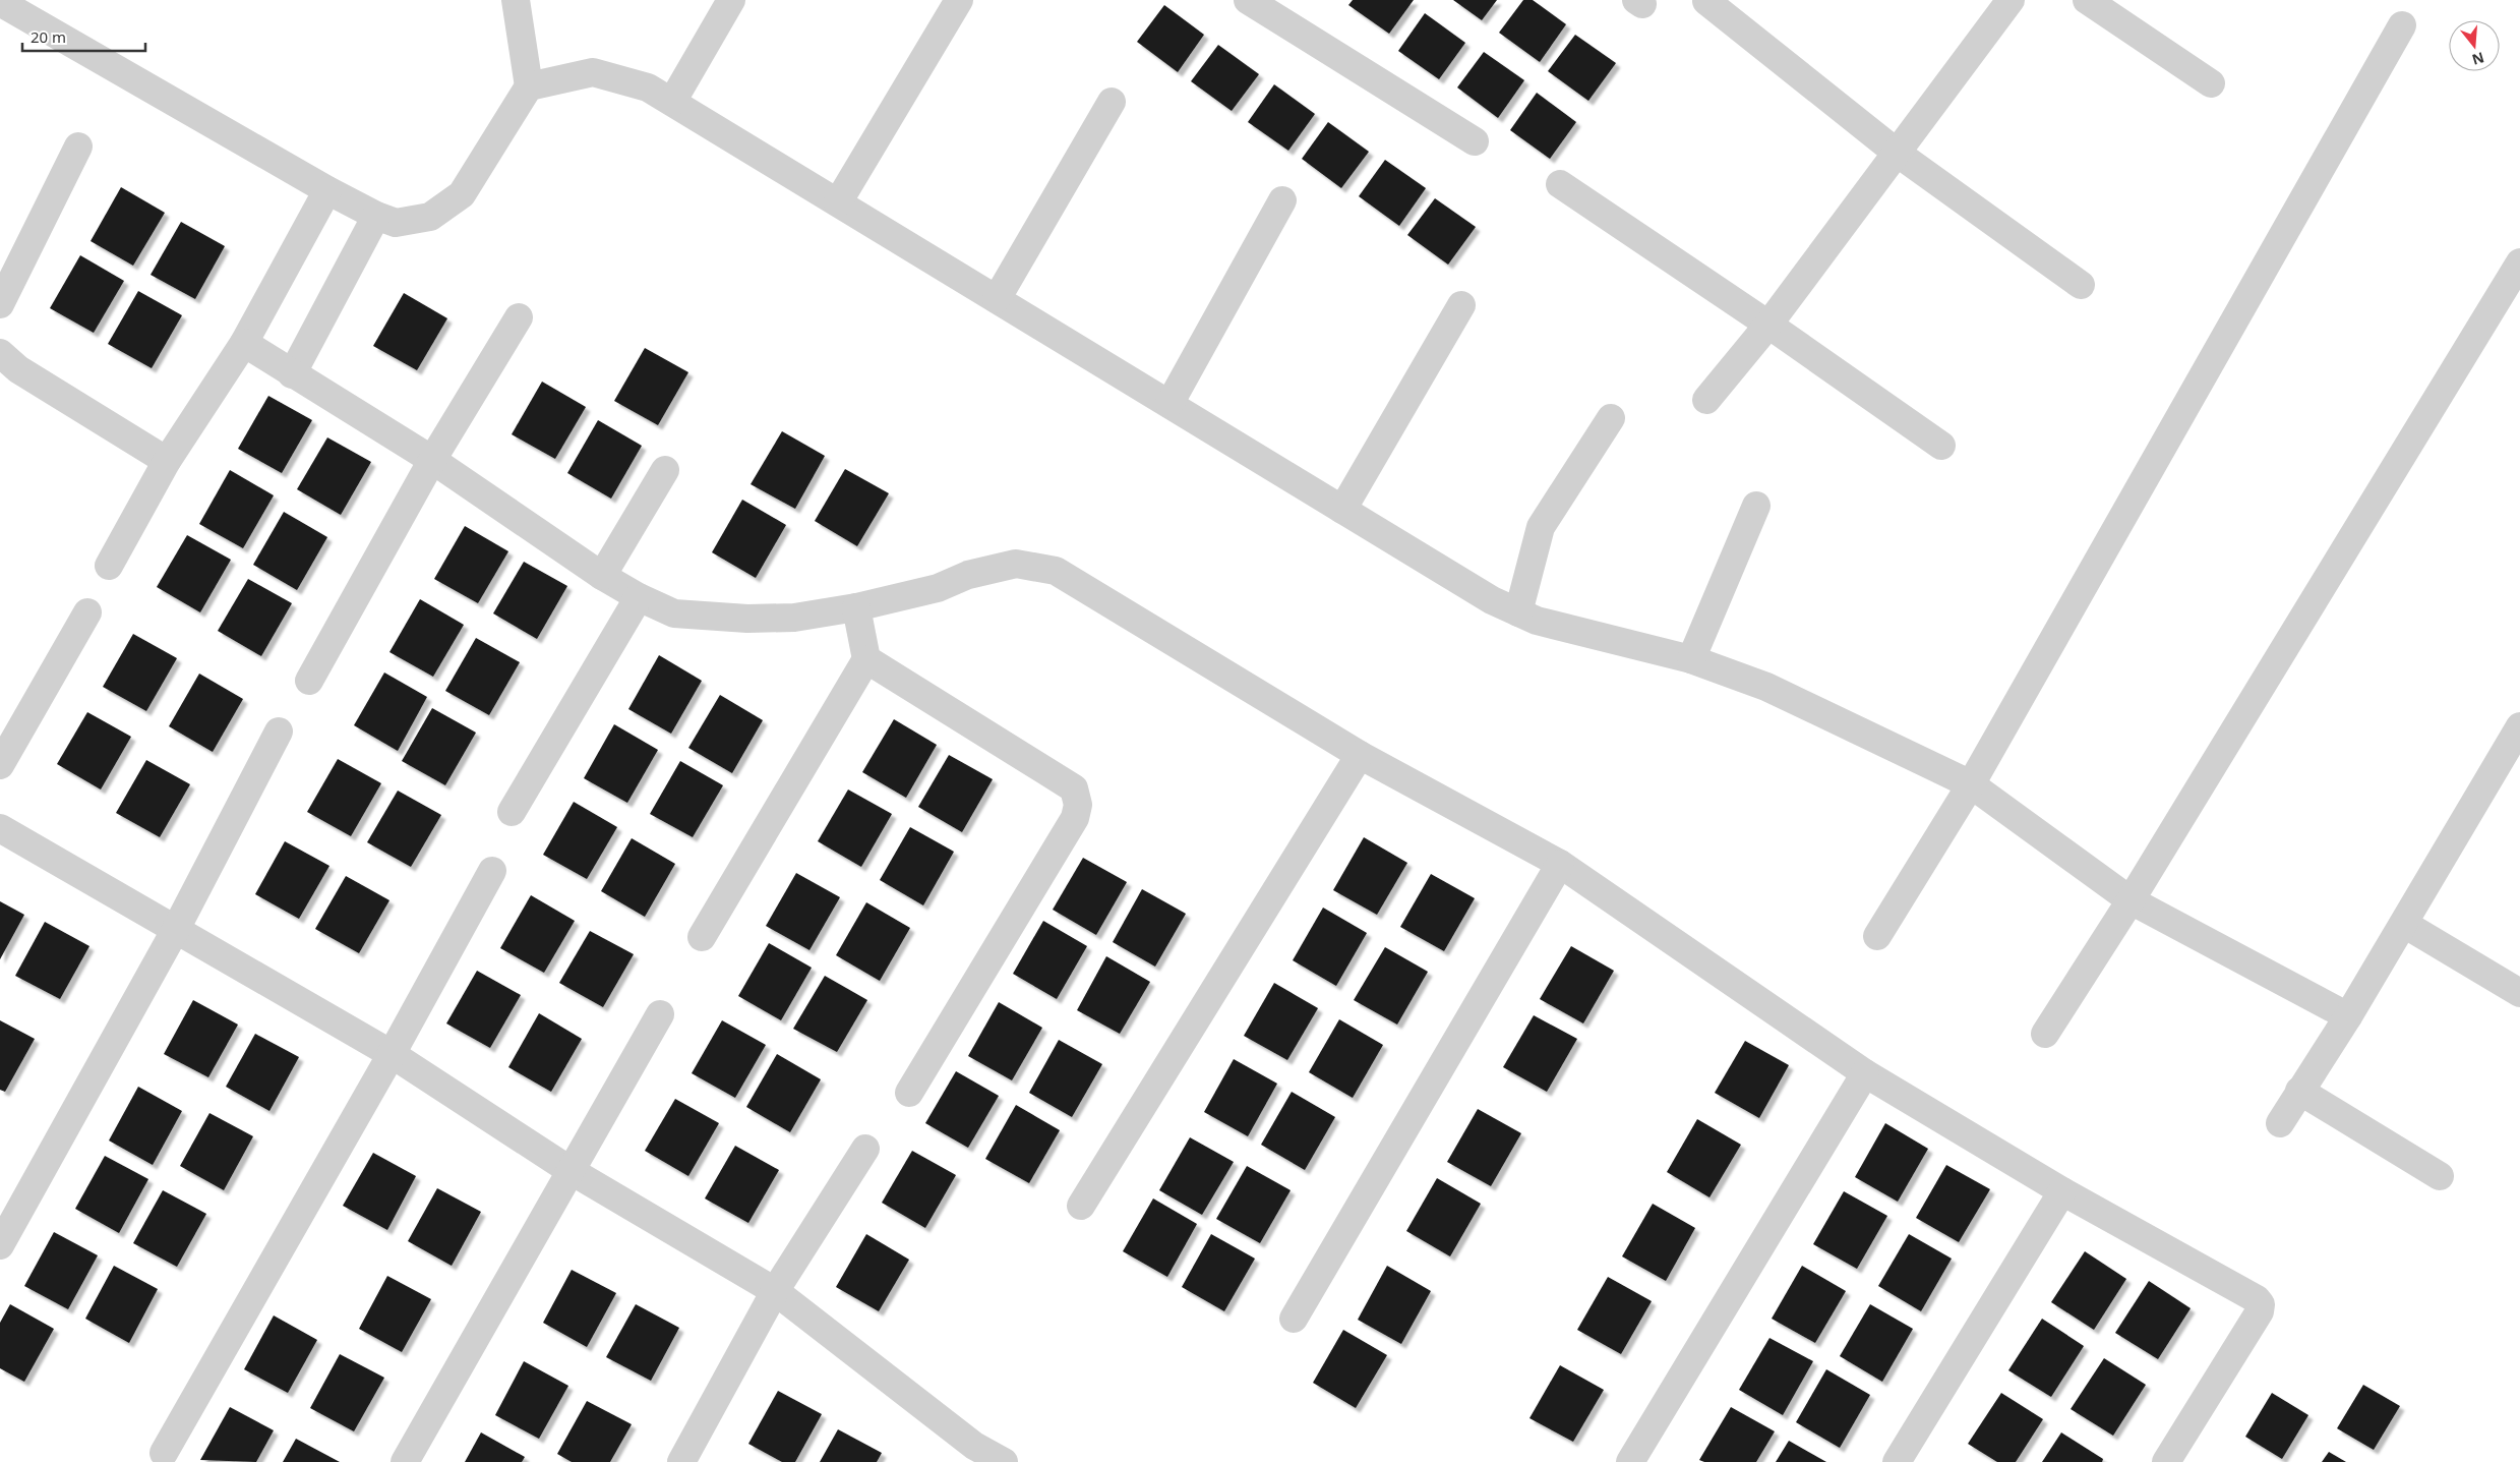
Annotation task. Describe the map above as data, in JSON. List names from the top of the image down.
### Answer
{
  "scale_bar": "20 m",
  "north": "bottom"
}
